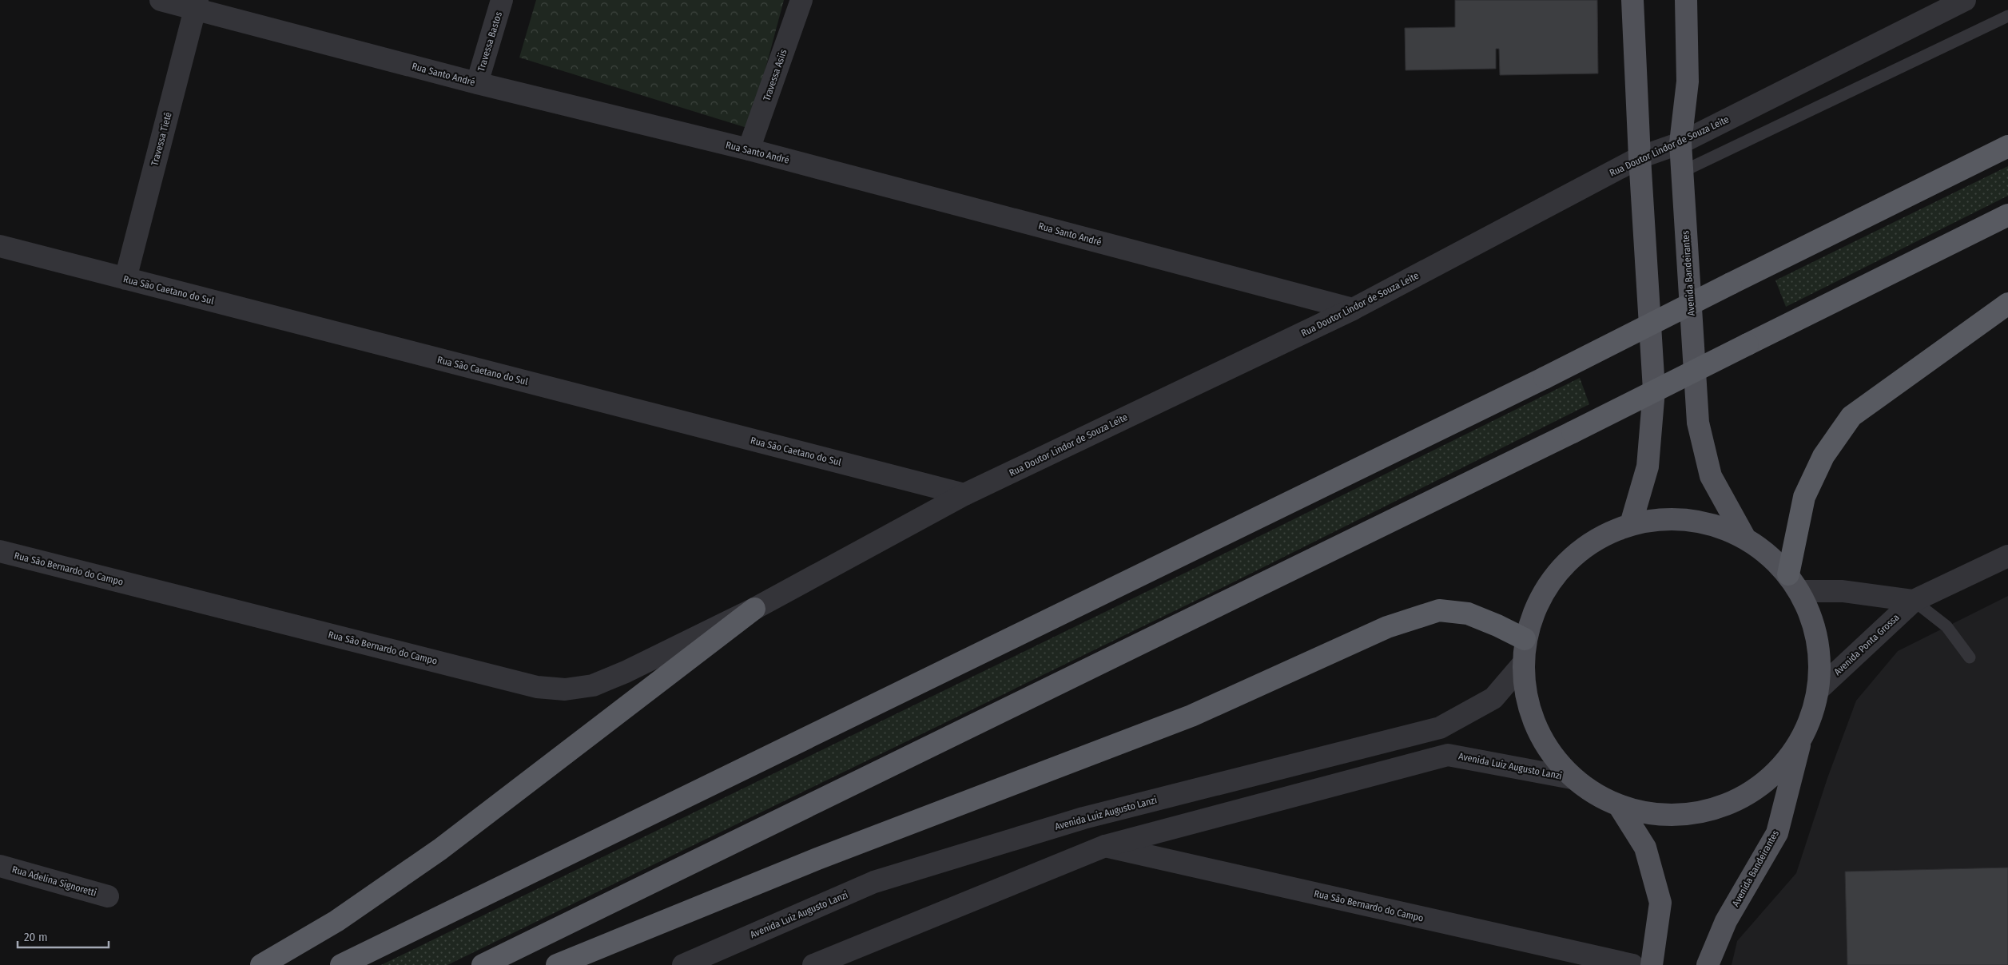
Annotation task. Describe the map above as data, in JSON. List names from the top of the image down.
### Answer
{
  "streets": {
    "main road": ["Avenida Bandeirantes"],
    "street": [
      "Travessa Bastos",
      "Rua Santo André",
      "Travessa Asiis",
      "Travessa Tietê",
      "Rua Doutor Lindor de Souza Leite",
      "Rua São Caetano do Sul",
      "Rua São Bernardo do Campo",
      "Avenida Ponta Grossa",
      "Avenida Luiz Augusto Lanzi",
      "Rua Adelina Signoretti"
    ]
  },
  "crossings": [
    ["Travessa Bastos", "Rua Santo André"],
    ["Rua Santo André", "Travessa Asiis"],
    ["Rua Santo André", "Travessa Tietê"],
    ["Rua Santo André", "Rua Doutor Lindor de Souza Leite"],
    ["Travessa Tietê", "Rua São Caetano do Sul"],
    ["Rua Doutor Lindor de Souza Leite", "Avenida Bandeirantes"],
    ["Rua Doutor Lindor de Souza Leite", "Rua São Caetano do Sul"],
    ["Rua Doutor Lindor de Souza Leite", "Rua São Bernardo do Campo"],
    ["Avenida Bandeirantes", "Avenida Ponta Grossa"],
    ["Avenida Bandeirantes", "Avenida Luiz Augusto Lanzi"],
    ["Rua São Bernardo do Campo", "Avenida Luiz Augusto Lanzi"]
  ],
  "scale_bar": "20 m"
}
